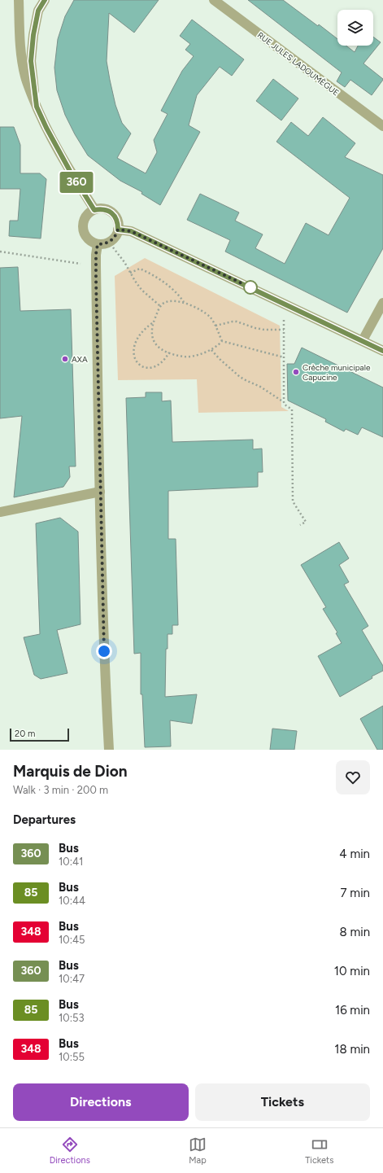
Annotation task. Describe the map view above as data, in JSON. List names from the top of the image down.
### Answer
{
  "streets": {
    "street": ["RUE JULES LADOUMÈGUE"]
  },
  "places": ["AXA", "Crèche municipale Capucine"],
  "lines": ["bus line 360"],
  "scale_bar": "20 m",
  "page": {
    "on_map": "360",
    "scale": "20 m",
    "heading": [
      ["Marquis de Dion", "Walk · 3 min · 200 m"],
      "Departures"
    ],
    "list": [
      {
        "mark": "360",
        "name": "Bus",
        "note": "10:41",
        "value": "4 min"
      },
      {
        "mark": "85",
        "name": "Bus",
        "note": "10:44",
        "value": "7 min"
      },
      {
        "mark": "348",
        "name": "Bus",
        "note": "10:45",
        "value": "8 min"
      },
      {
        "mark": "360",
        "name": "Bus",
        "note": "10:47",
        "value": "10 min"
      },
      {
        "mark": "85",
        "name": "Bus",
        "note": "10:53",
        "value": "16 min"
      },
      {
        "mark": "348",
        "name": "Bus",
        "note": "10:55",
        "value": "18 min"
      }
    ],
    "buttons": ["Directions", "Tickets"],
    "tabs": ["Directions", "Map", "Tickets"]
  }
}
